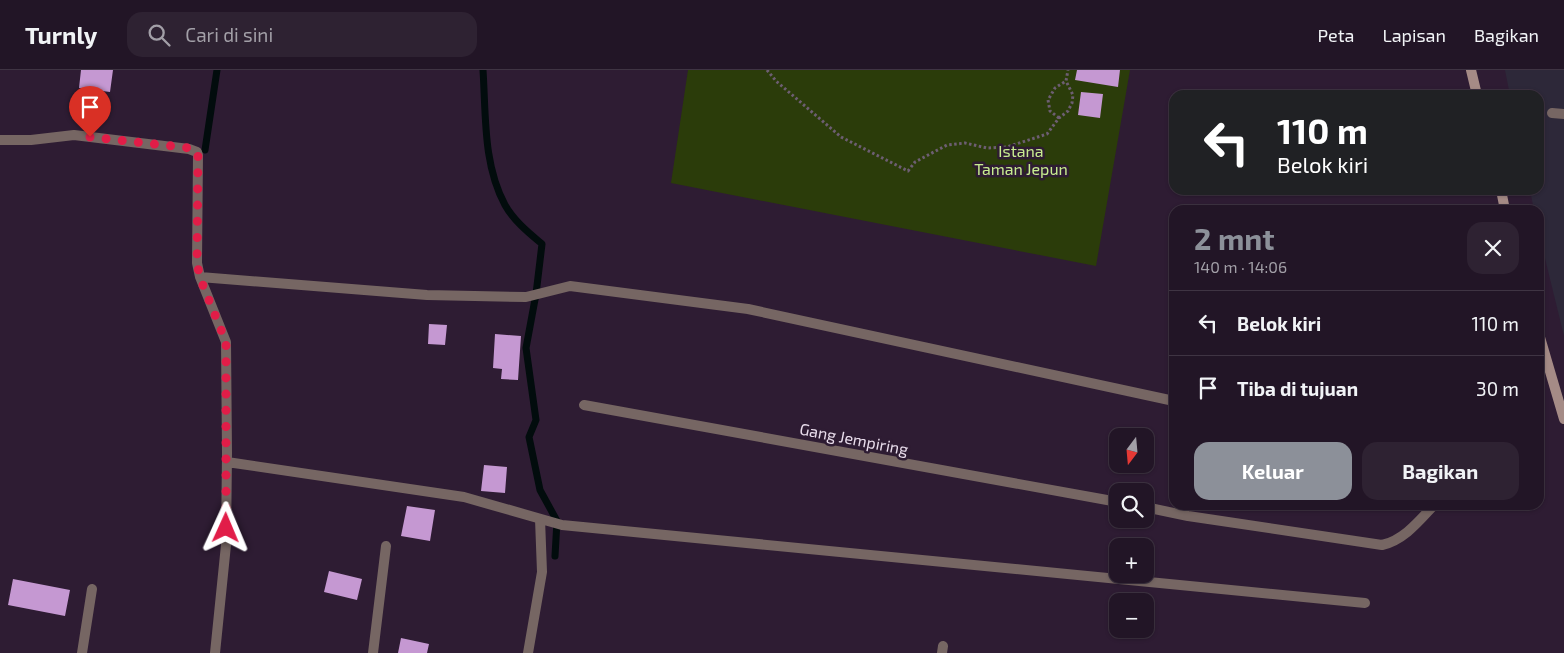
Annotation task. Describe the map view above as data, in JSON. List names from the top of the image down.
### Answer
{
  "streets": {
    "street": ["Gang Jempiring"]
  },
  "parks": ["Istana Taman Jepun"],
  "north": "bottom",
  "page": {
    "header": "Turnly",
    "search": "Cari di sini",
    "nav": ["Peta", "Lapisan", "Bagikan"],
    "turn": ["110 m", "Belok kiri"],
    "heading": ["2 mnt", "140 m · 14:06"],
    "list": [
      {
        "name": "Belok kiri",
        "value": "110 m"
      },
      {
        "name": "Tiba di tujuan",
        "value": "30 m"
      }
    ],
    "map_buttons": ["+", "−"],
    "buttons": ["Keluar", "Bagikan"]
  }
}
